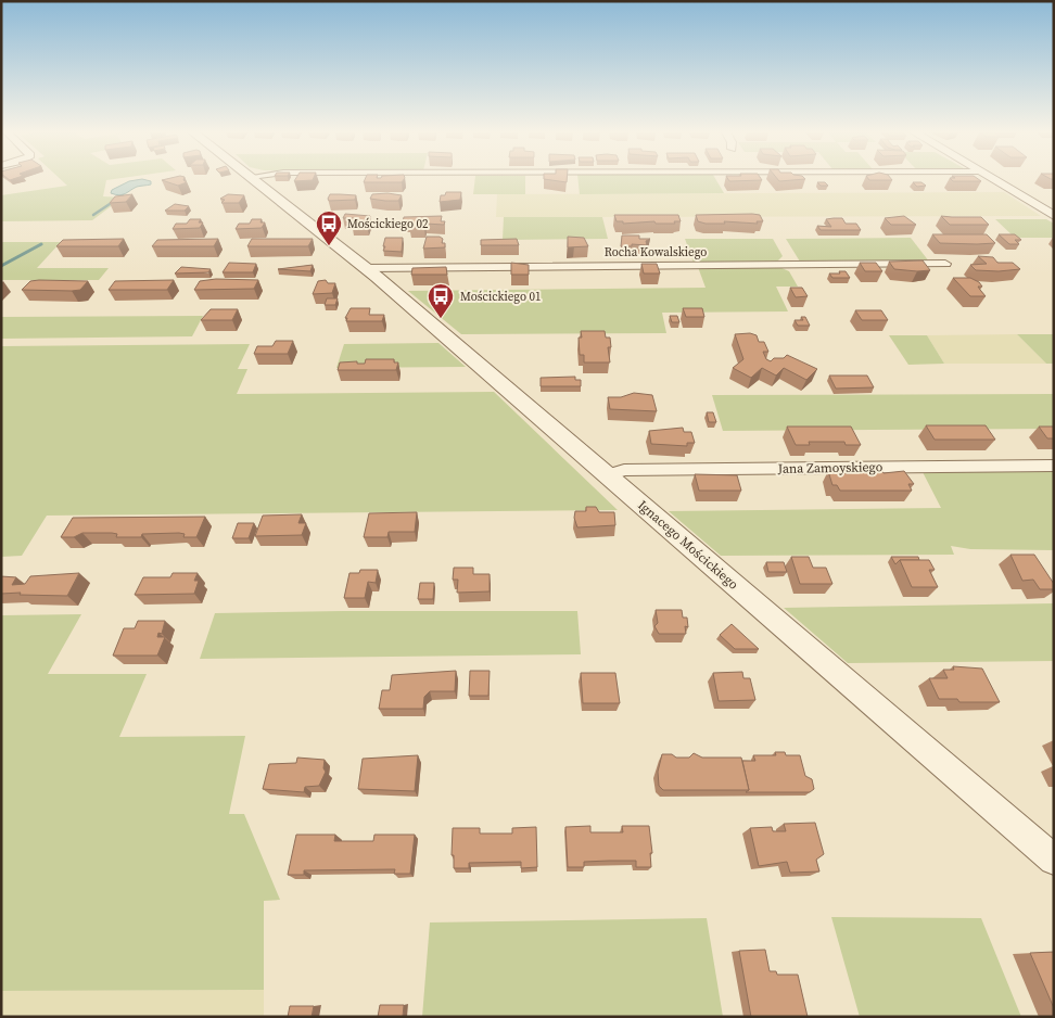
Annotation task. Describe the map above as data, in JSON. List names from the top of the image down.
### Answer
{
  "streets": {
    "street": ["Rocha Kowalskiego", "Jana Zamoyskiego", "Ignacego Mościckiego"]
  },
  "crossings": [
    ["Rocha Kowalskiego", "Ignacego Mościckiego"],
    ["Jana Zamoyskiego", "Ignacego Mościckiego"]
  ],
  "places": {
    "bus stop": ["Mościckiego 02", "Mościckiego 01"]
  }
}
